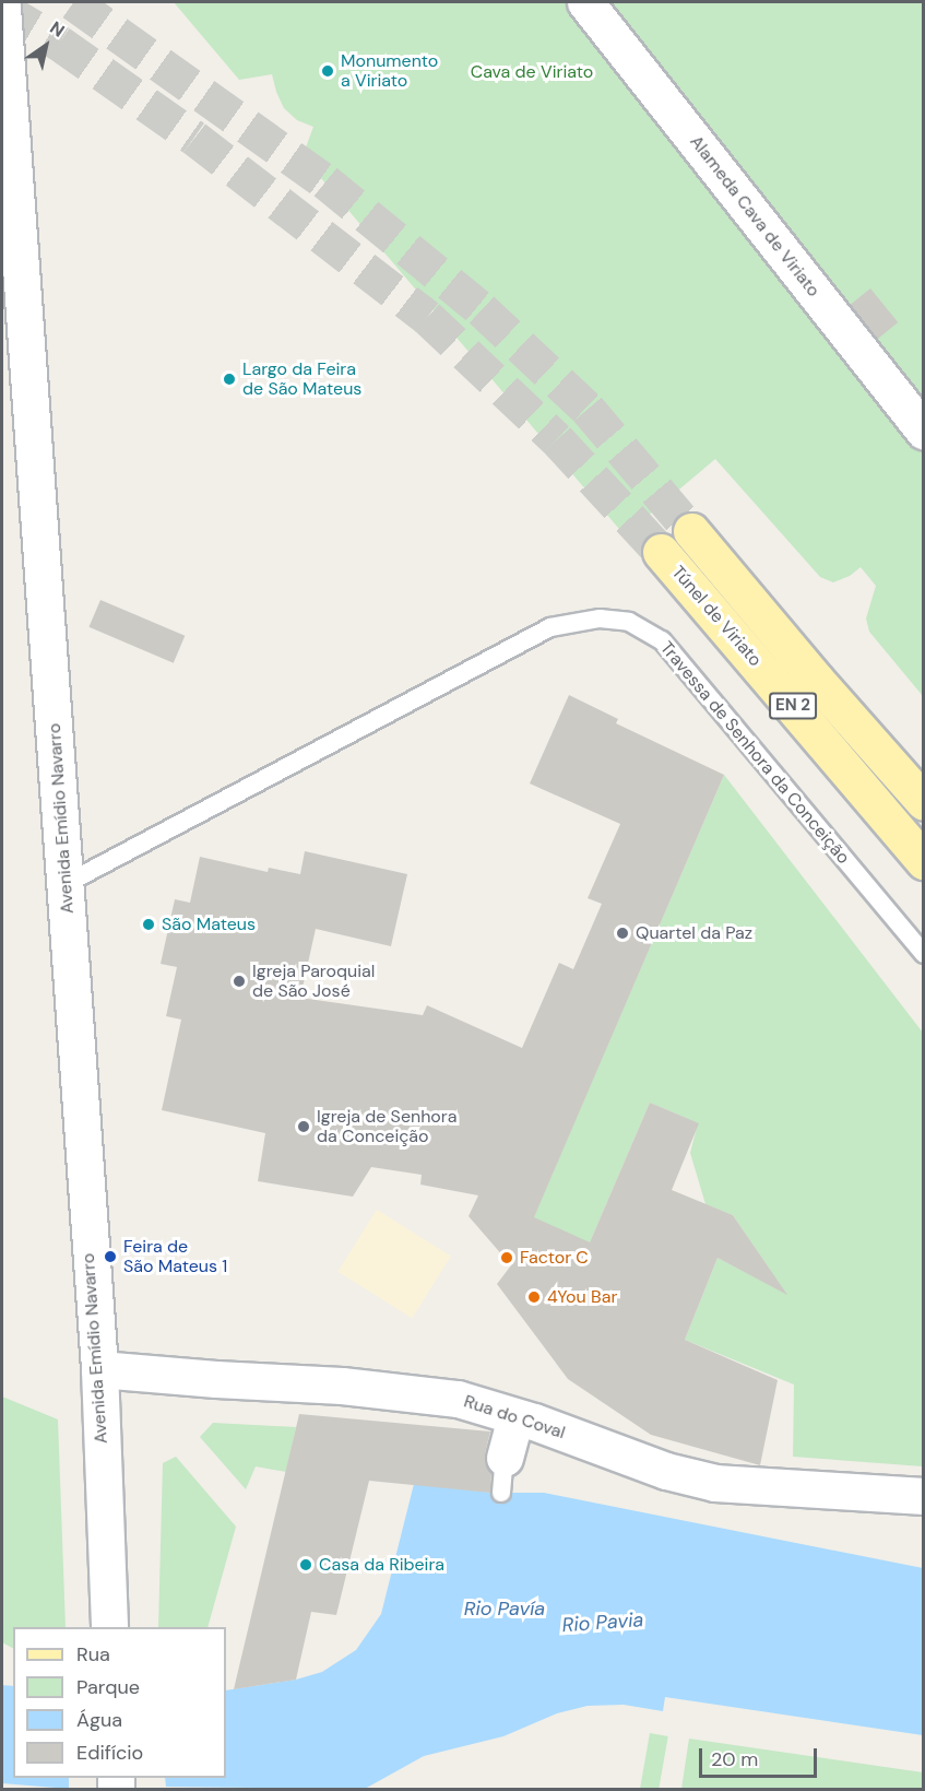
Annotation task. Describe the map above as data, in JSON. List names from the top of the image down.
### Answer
{
  "streets": {
    "main road": [
      "Alameda Cava de Viriato",
      "Túnel de Viriato",
      "EN 2",
      "Avenida Emídio Navarro",
      "Rua do Coval"
    ],
    "lane": ["Travessa de Senhora da Conceição"]
  },
  "crossings": [
    ["Travessa de Senhora da Conceição", "Avenida Emídio Navarro"],
    ["Avenida Emídio Navarro", "Rua do Coval"]
  ],
  "water": ["Rio Pavía", "Rio Pavia"],
  "parks": ["Cava de Viriato"],
  "places": [
    "Monumento a Viriato",
    "Largo da Feira de São Mateus",
    "São Mateus",
    "Quartel da Paz",
    "Igreja Paroquial de São José",
    "Igreja de Senhora da Conceição",
    "Feira de São Mateus 1",
    "Factor C",
    "4You Bar",
    "Casa da Ribeira"
  ],
  "legend": [
    "Rua",
    "Parque",
    "Água",
    "Edifício"
  ],
  "scale_bar": "20 m",
  "north": "top right"
}
